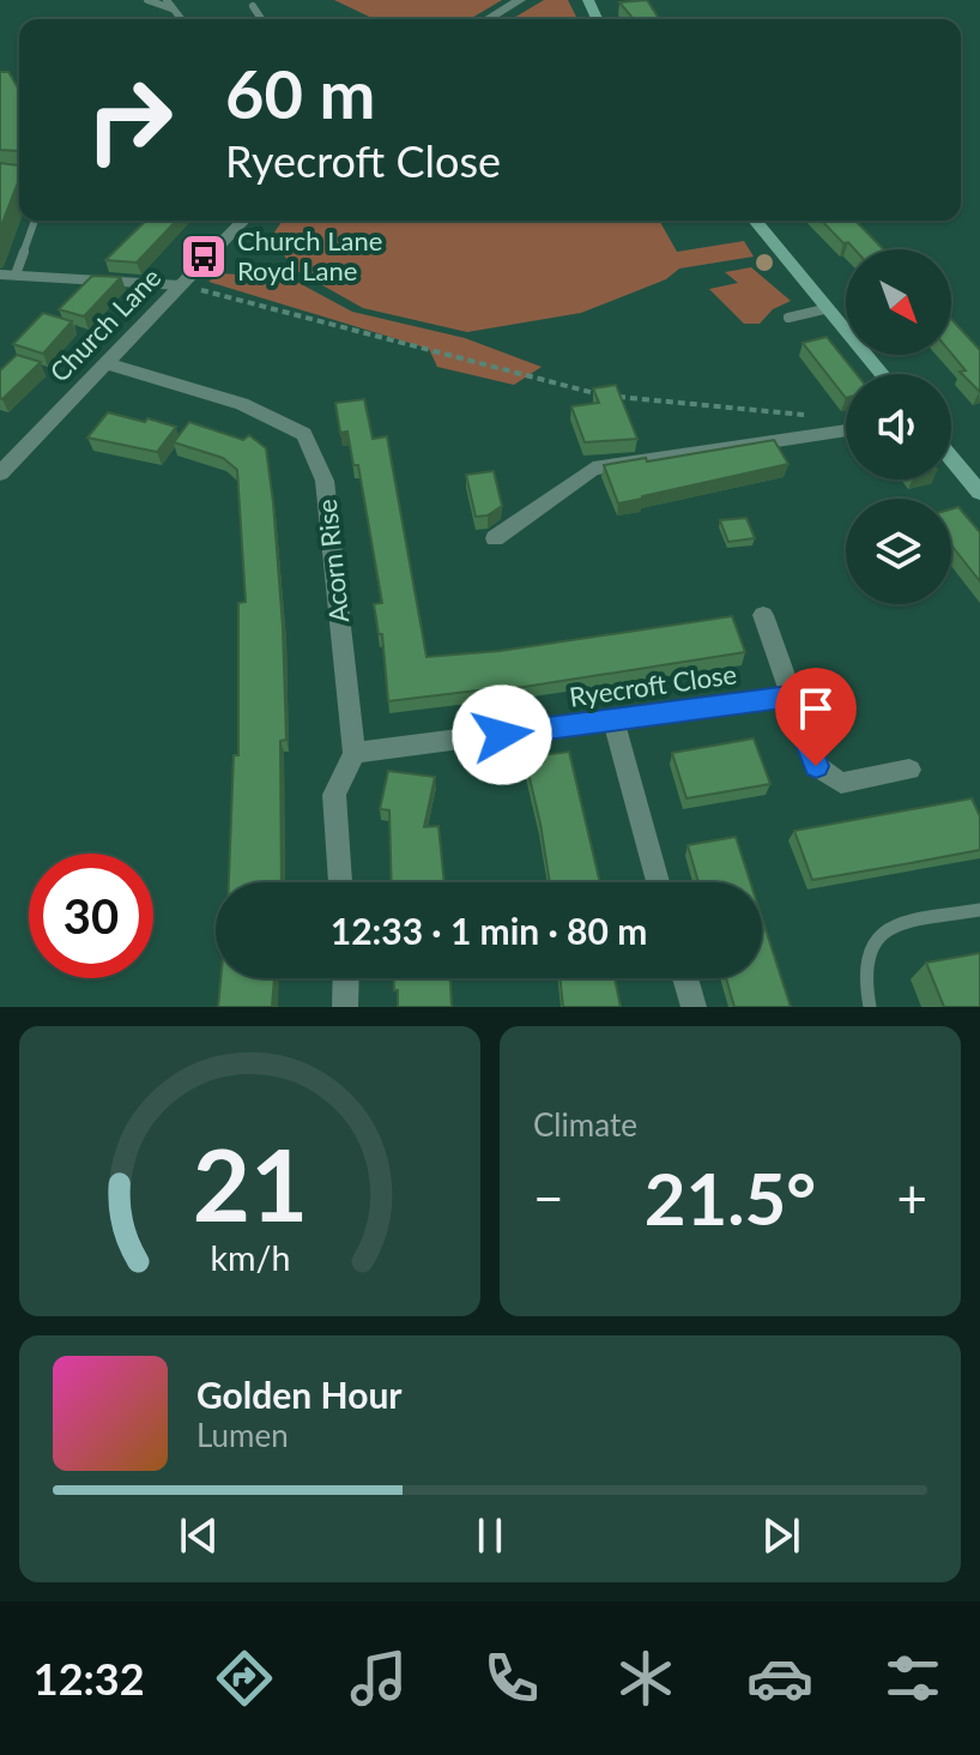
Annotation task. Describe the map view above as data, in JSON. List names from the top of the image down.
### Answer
{
  "streets": {
    "street": ["Church Lane", "Acorn Rise", "Ryecroft Close"]
  },
  "crossings": [
    ["Church Lane", "Acorn Rise"],
    ["Acorn Rise", "Ryecroft Close"]
  ],
  "places": {
    "bus stop": ["Church Lane Royd Lane"]
  },
  "north": "bottom right",
  "page": {
    "turn": ["60 m", "Ryecroft Close"],
    "limit": "30",
    "trip": "12:33 · 1 min · 80 m",
    "tile": "Climate",
    "heat": ["−", "21.5°", "+"],
    "song": ["Golden Hour", "Lumen"],
    "tabs": "12:32",
    "gauge": ["21", "km/h"]
  }
}
